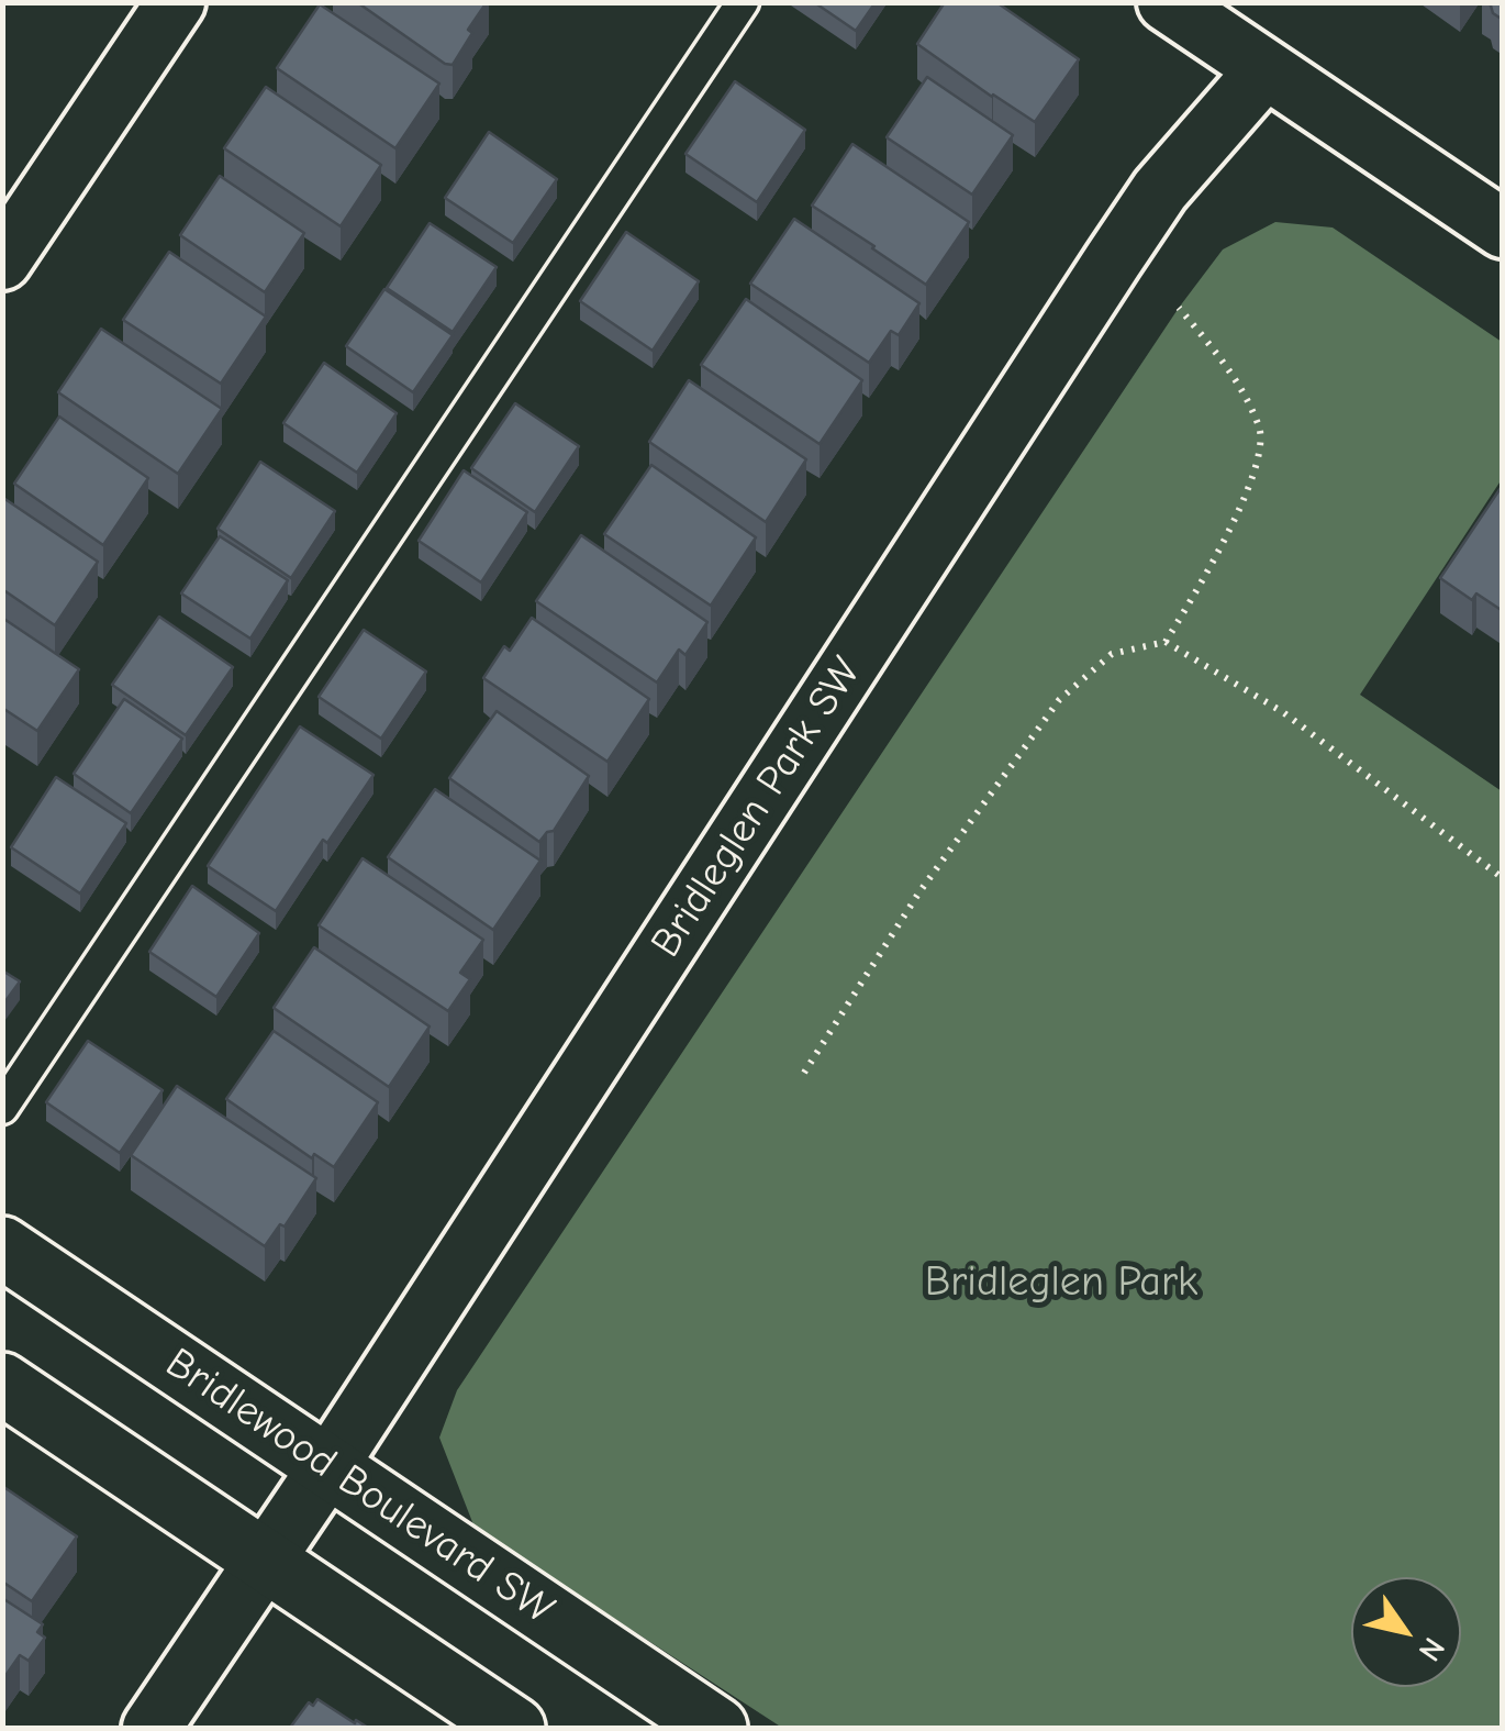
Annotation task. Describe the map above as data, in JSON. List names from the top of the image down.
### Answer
{
  "streets": {
    "street": ["Bridleglen Park SW", "Bridlewood Boulevard SW"]
  },
  "crossings": [
    ["Bridleglen Park SW", "Bridlewood Boulevard SW"]
  ],
  "parks": ["Bridleglen Park"],
  "north": "bottom right"
}
